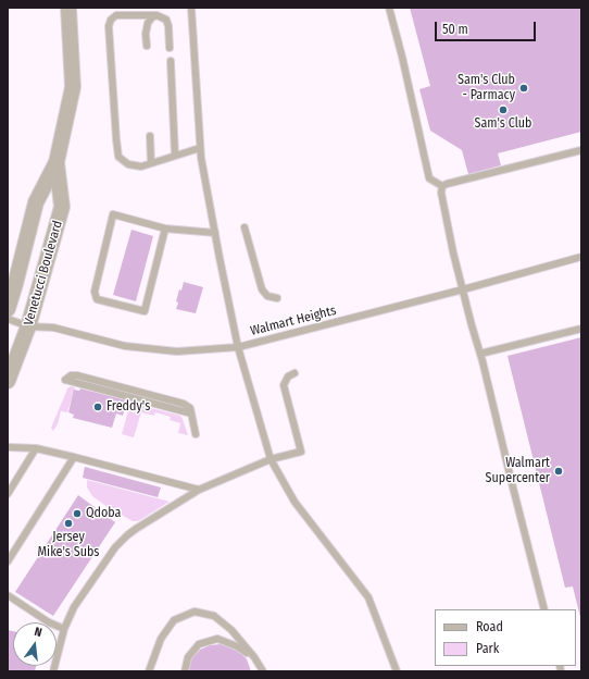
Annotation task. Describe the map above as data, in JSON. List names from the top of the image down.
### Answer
{
  "streets": {
    "street": ["Venetucci Boulevard"],
    "lane": ["Walmart Heights"]
  },
  "crossings": [
    ["Venetucci Boulevard", "Walmart Heights"]
  ],
  "places": [
    "Sam's Club - Parmacy",
    "Sam's Club",
    "Freddy's",
    "Walmart Supercenter",
    "Qdoba",
    "Jersey Mike's Subs"
  ],
  "legend": ["Road", "Park"],
  "scale_bar": "50 m",
  "north": "top"
}
